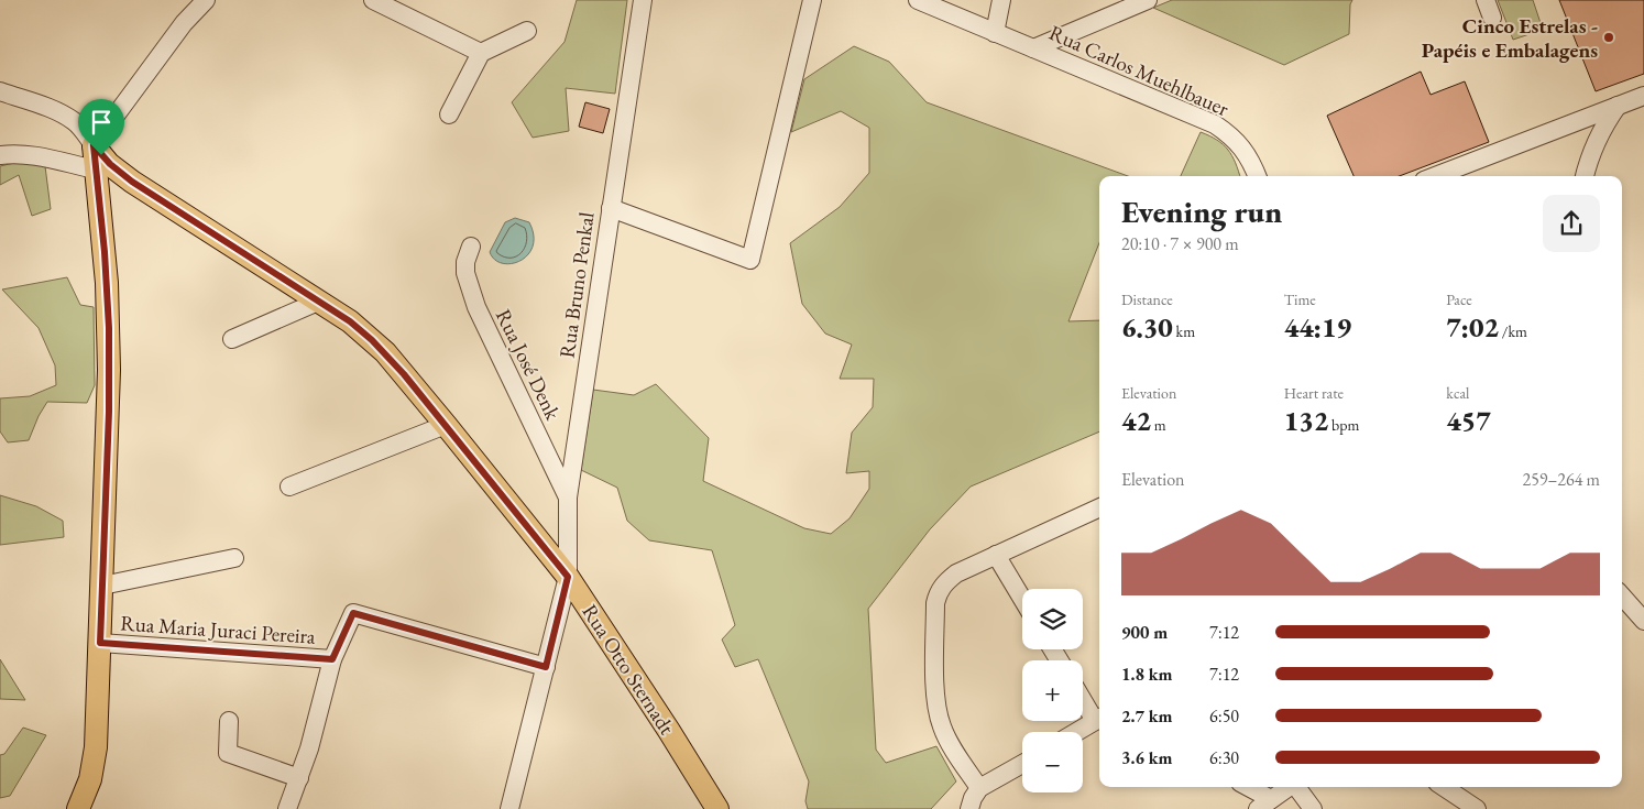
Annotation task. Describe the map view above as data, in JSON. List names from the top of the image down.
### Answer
{
  "streets": {
    "main road": ["Rua Otto Sternadt"],
    "street": [
      "Rua Carlos Muehlbauer",
      "Rua Bruno Penkal",
      "Rua José Denk",
      "Rua Maria Juraci Pereira"
    ]
  },
  "crossings": [
    ["Rua Bruno Penkal", "Rua José Denk"],
    ["Rua Bruno Penkal", "Rua Otto Sternadt"]
  ],
  "places": ["Cinco Estrelas - Papéis e Embalagens"],
  "page": {
    "heading": ["Evening run", "20:10 · 7 × 900 m"],
    "stats": [
      ["Distance", "6.30 km"],
      ["Time", "44:19"],
      ["Pace", "7:02 /km"],
      ["Elevation", "42 m"],
      ["Heart rate", "132 bpm"],
      ["kcal", "457"]
    ],
    "chart": ["Elevation", "259–264 m"],
    "map_buttons": ["+", "−"],
    "list": [
      {
        "name": "900 m",
        "note": "7:12"
      },
      {
        "name": "1.8 km",
        "note": "7:12"
      },
      {
        "name": "2.7 km",
        "note": "6:50"
      },
      {
        "name": "3.6 km",
        "note": "6:30"
      }
    ]
  }
}
